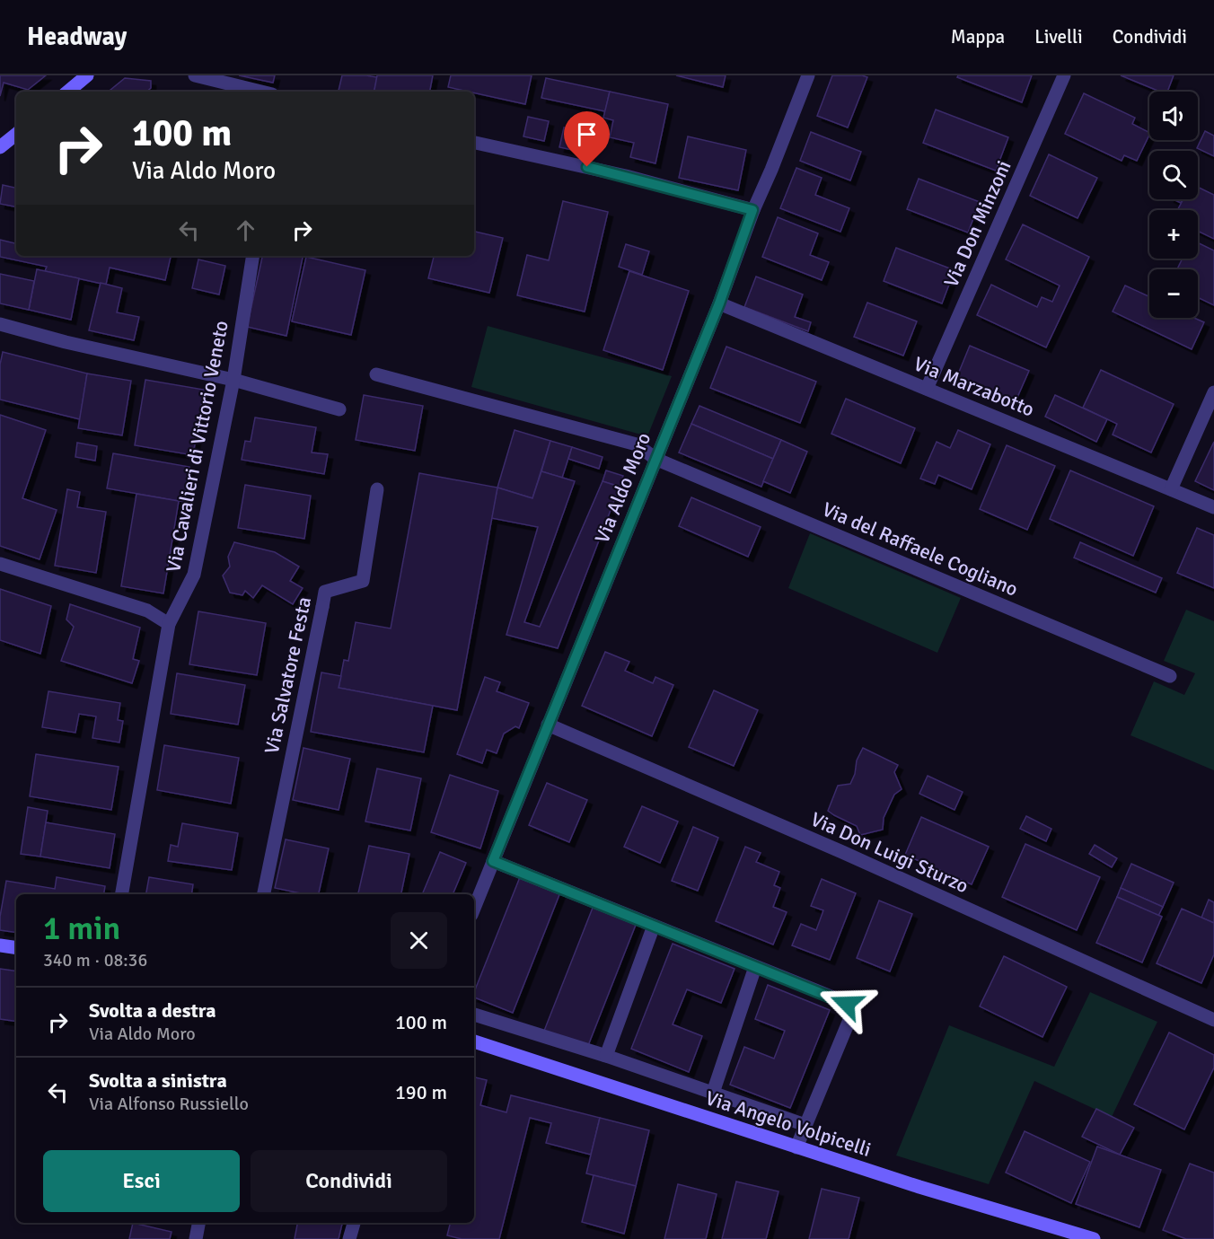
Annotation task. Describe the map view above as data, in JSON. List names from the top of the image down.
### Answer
{
  "streets": {
    "street": [
      "Via Don Minzoni",
      "Via Marzabotto",
      "Via Cavalieri di Vittorio Veneto",
      "Via Aldo Moro",
      "Via del Raffaele Cogliano",
      "Via Salvatore Festa",
      "Via Don Luigi Sturzo",
      "Via Angelo Volpicelli"
    ]
  },
  "crossings": [
    ["Via Don Minzoni", "Via Marzabotto"],
    ["Via Marzabotto", "Via Aldo Moro"],
    ["Via Aldo Moro", "Via del Raffaele Cogliano"],
    ["Via Aldo Moro", "Via Don Luigi Sturzo"]
  ],
  "page": {
    "header": "Headway",
    "nav": ["Mappa", "Livelli", "Condividi"],
    "map_buttons": ["+", "−"],
    "turn": ["100 m", "Via Aldo Moro"],
    "heading": ["1 min", "340 m · 08:36"],
    "list": [
      {
        "name": "Svolta a destra",
        "note": "Via Aldo Moro",
        "value": "100 m"
      },
      {
        "name": "Svolta a sinistra",
        "note": "Via Alfonso Russiello",
        "value": "190 m"
      }
    ],
    "buttons": ["Esci", "Condividi"]
  }
}
